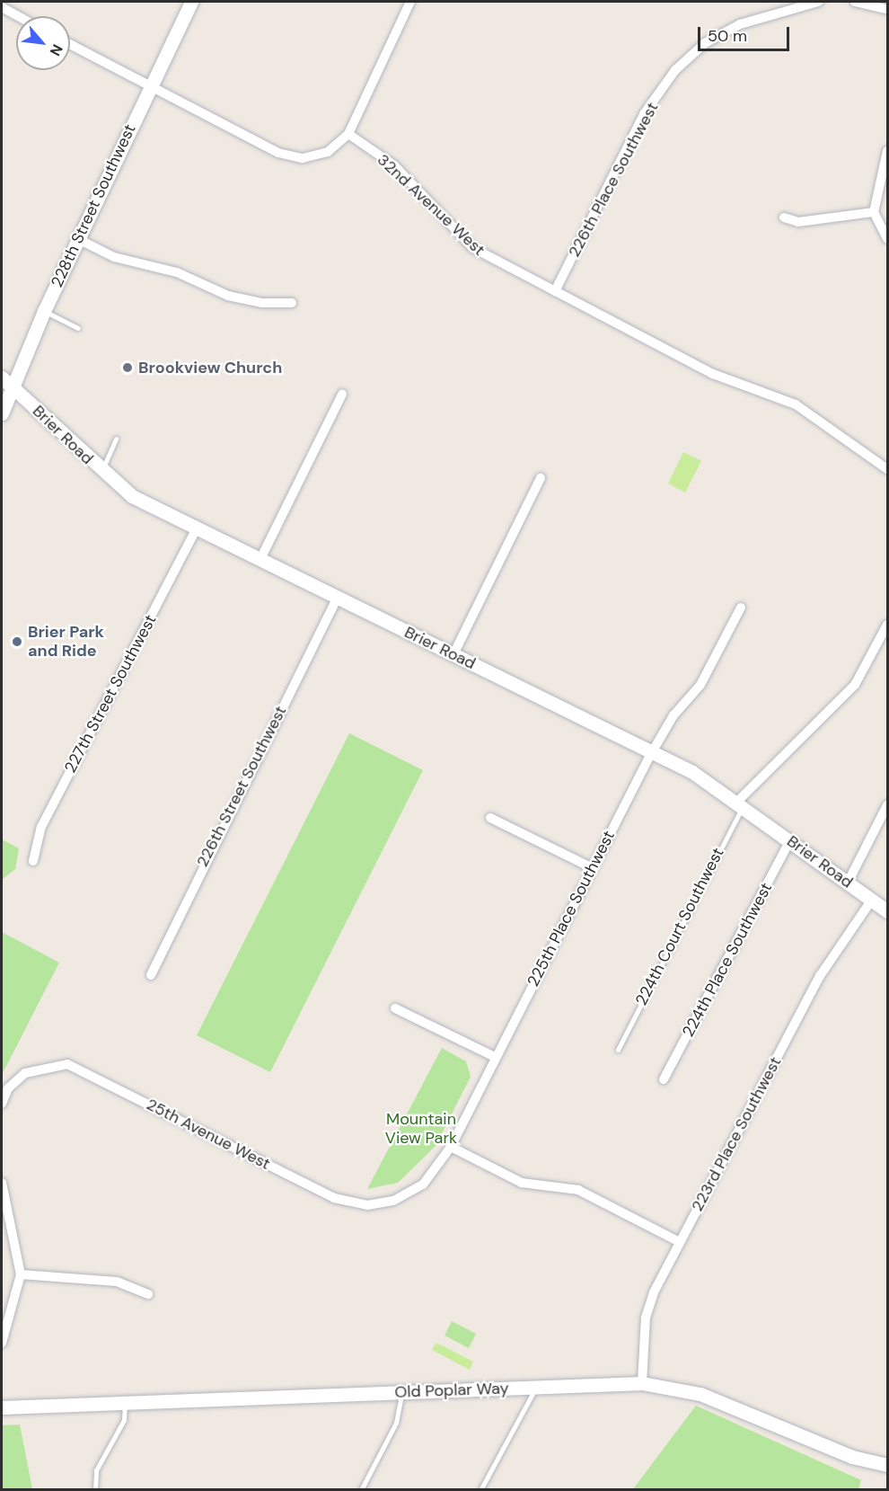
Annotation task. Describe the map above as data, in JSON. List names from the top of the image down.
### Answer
{
  "streets": {
    "main road": ["228th Street Southwest", "Brier Road", "Old Poplar Way"],
    "street": [
      "226th Place Southwest",
      "32nd Avenue West",
      "227th Street Southwest",
      "226th Street Southwest",
      "225th Place Southwest",
      "224th Place Southwest",
      "25th Avenue West",
      "223rd Place Southwest"
    ],
    "lane": ["224th Court Southwest"]
  },
  "crossings": [
    ["226th Place Southwest", "32nd Avenue West"],
    ["228th Street Southwest", "Brier Road"],
    ["Brier Road", "227th Street Southwest"],
    ["Brier Road", "226th Street Southwest"],
    ["Brier Road", "225th Place Southwest"],
    ["Brier Road", "224th Court Southwest"],
    ["Brier Road", "224th Place Southwest"],
    ["Brier Road", "223rd Place Southwest"],
    ["225th Place Southwest", "25th Avenue West"],
    ["223rd Place Southwest", "Old Poplar Way"]
  ],
  "parks": ["Mountain View Park"],
  "places": ["Brookview Church", "Brier Park and Ride"],
  "scale_bar": "50 m",
  "north": "bottom right"
}
